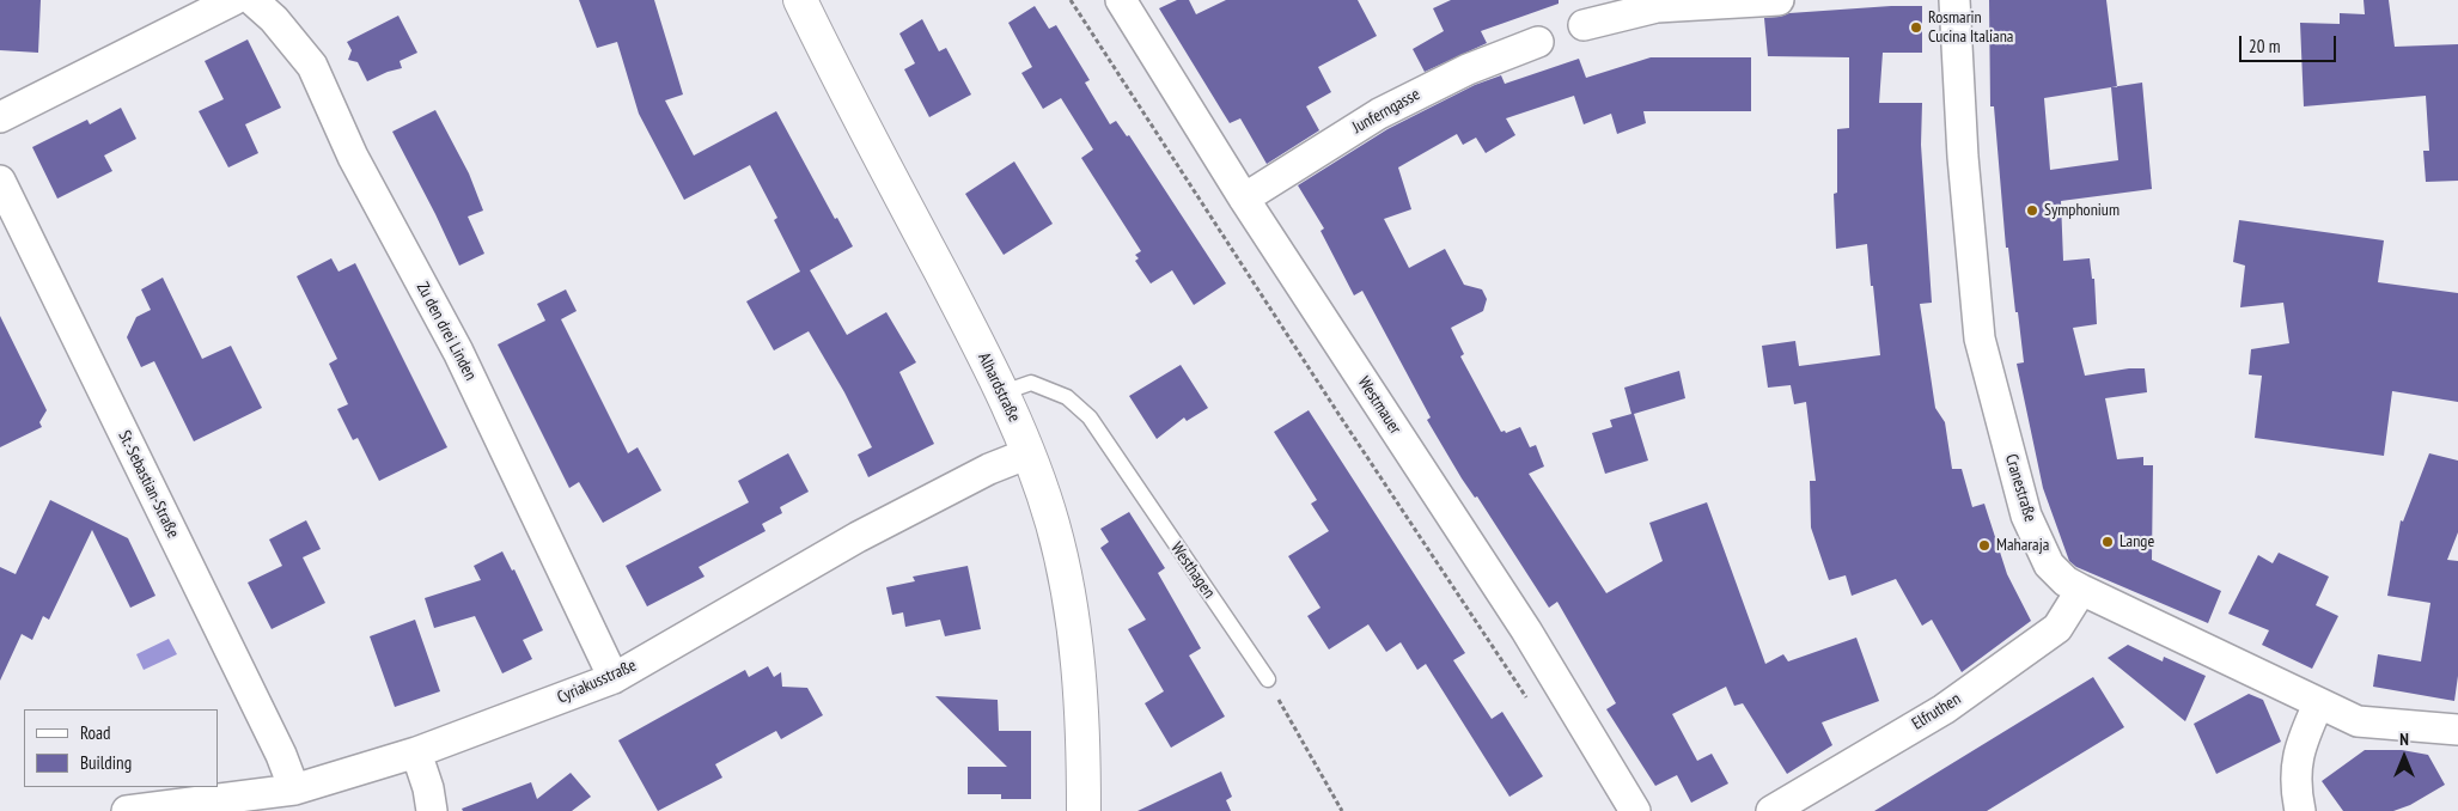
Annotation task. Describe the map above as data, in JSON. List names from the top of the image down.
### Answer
{
  "streets": {
    "main road": ["Alhardstraße"],
    "street": [
      "Junferngasse",
      "Zu den drei Linden",
      "Westmauer",
      "St.-Sebastian-Straße",
      "Cranestraße",
      "Cyriakusstraße",
      "Elfruthen"
    ],
    "lane": ["Westhagen"]
  },
  "crossings": [
    ["Junferngasse", "Westmauer"],
    ["Zu den drei Linden", "Cyriakusstraße"],
    ["Alhardstraße", "Westhagen"],
    ["Alhardstraße", "Cyriakusstraße"],
    ["St.-Sebastian-Straße", "Cyriakusstraße"],
    ["Cranestraße", "Elfruthen"]
  ],
  "places": [
    "Rosmarin Cucina Italiana",
    "Symphonium",
    "Lange",
    "Maharaja"
  ],
  "legend": ["Road", "Building"],
  "scale_bar": "20 m",
  "north": "top"
}
